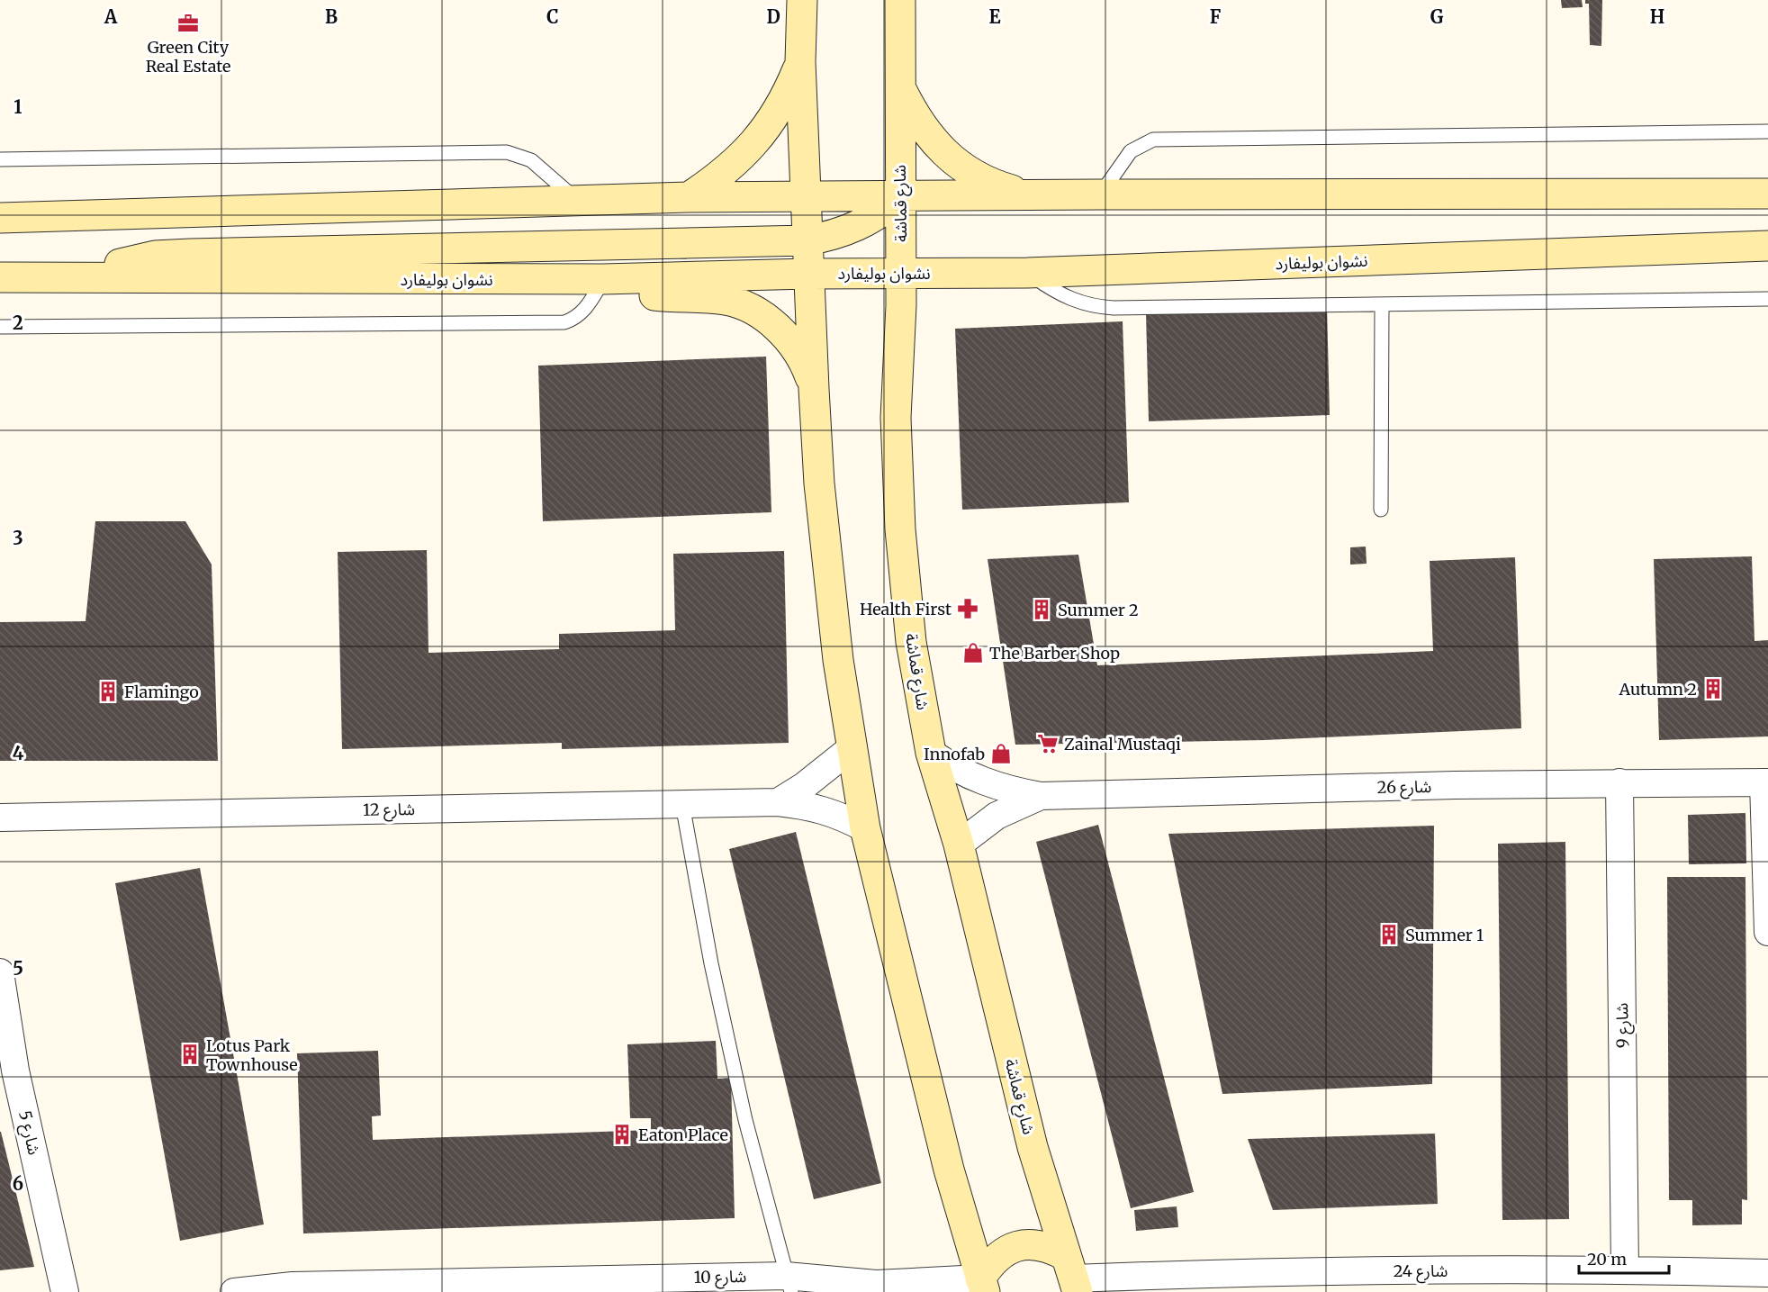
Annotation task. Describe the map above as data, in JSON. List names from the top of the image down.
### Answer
{
  "streets": {
    "street": [
      "شارع قماشة",
      "نشوان بوليفارد",
      "شارع 26",
      "شارع 12",
      "شارع 9",
      "شارع 5",
      "شارع 24",
      "شارع 10"
    ]
  },
  "crossings": [
    ["شارع قماشة", "نشوان بوليفارد"],
    ["شارع قماشة", "شارع 26"],
    ["شارع قماشة", "شارع 24"],
    ["شارع 26", "شارع 9"],
    ["شارع 9", "شارع 24"]
  ],
  "places": {
    "office": ["Green City Real Estate"],
    "pharmacy": ["Health First"],
    "building": [
      "Summer 2",
      "Autumn 2",
      "Flamingo",
      "Summer 1",
      "Lotus Park Townhouse",
      "Eaton Place"
    ],
    "shop": ["The Barber Shop", "Innofab"],
    "supermarket": ["Zainal Mustaqi"]
  },
  "scale_bar": "20 m",
  "grid": {
    "columns": [
      "A",
      "B",
      "C",
      "D",
      "E",
      "F",
      "G",
      "H"
    ],
    "rows": [
      "1",
      "2",
      "3",
      "4",
      "5",
      "6"
    ]
  }
}
